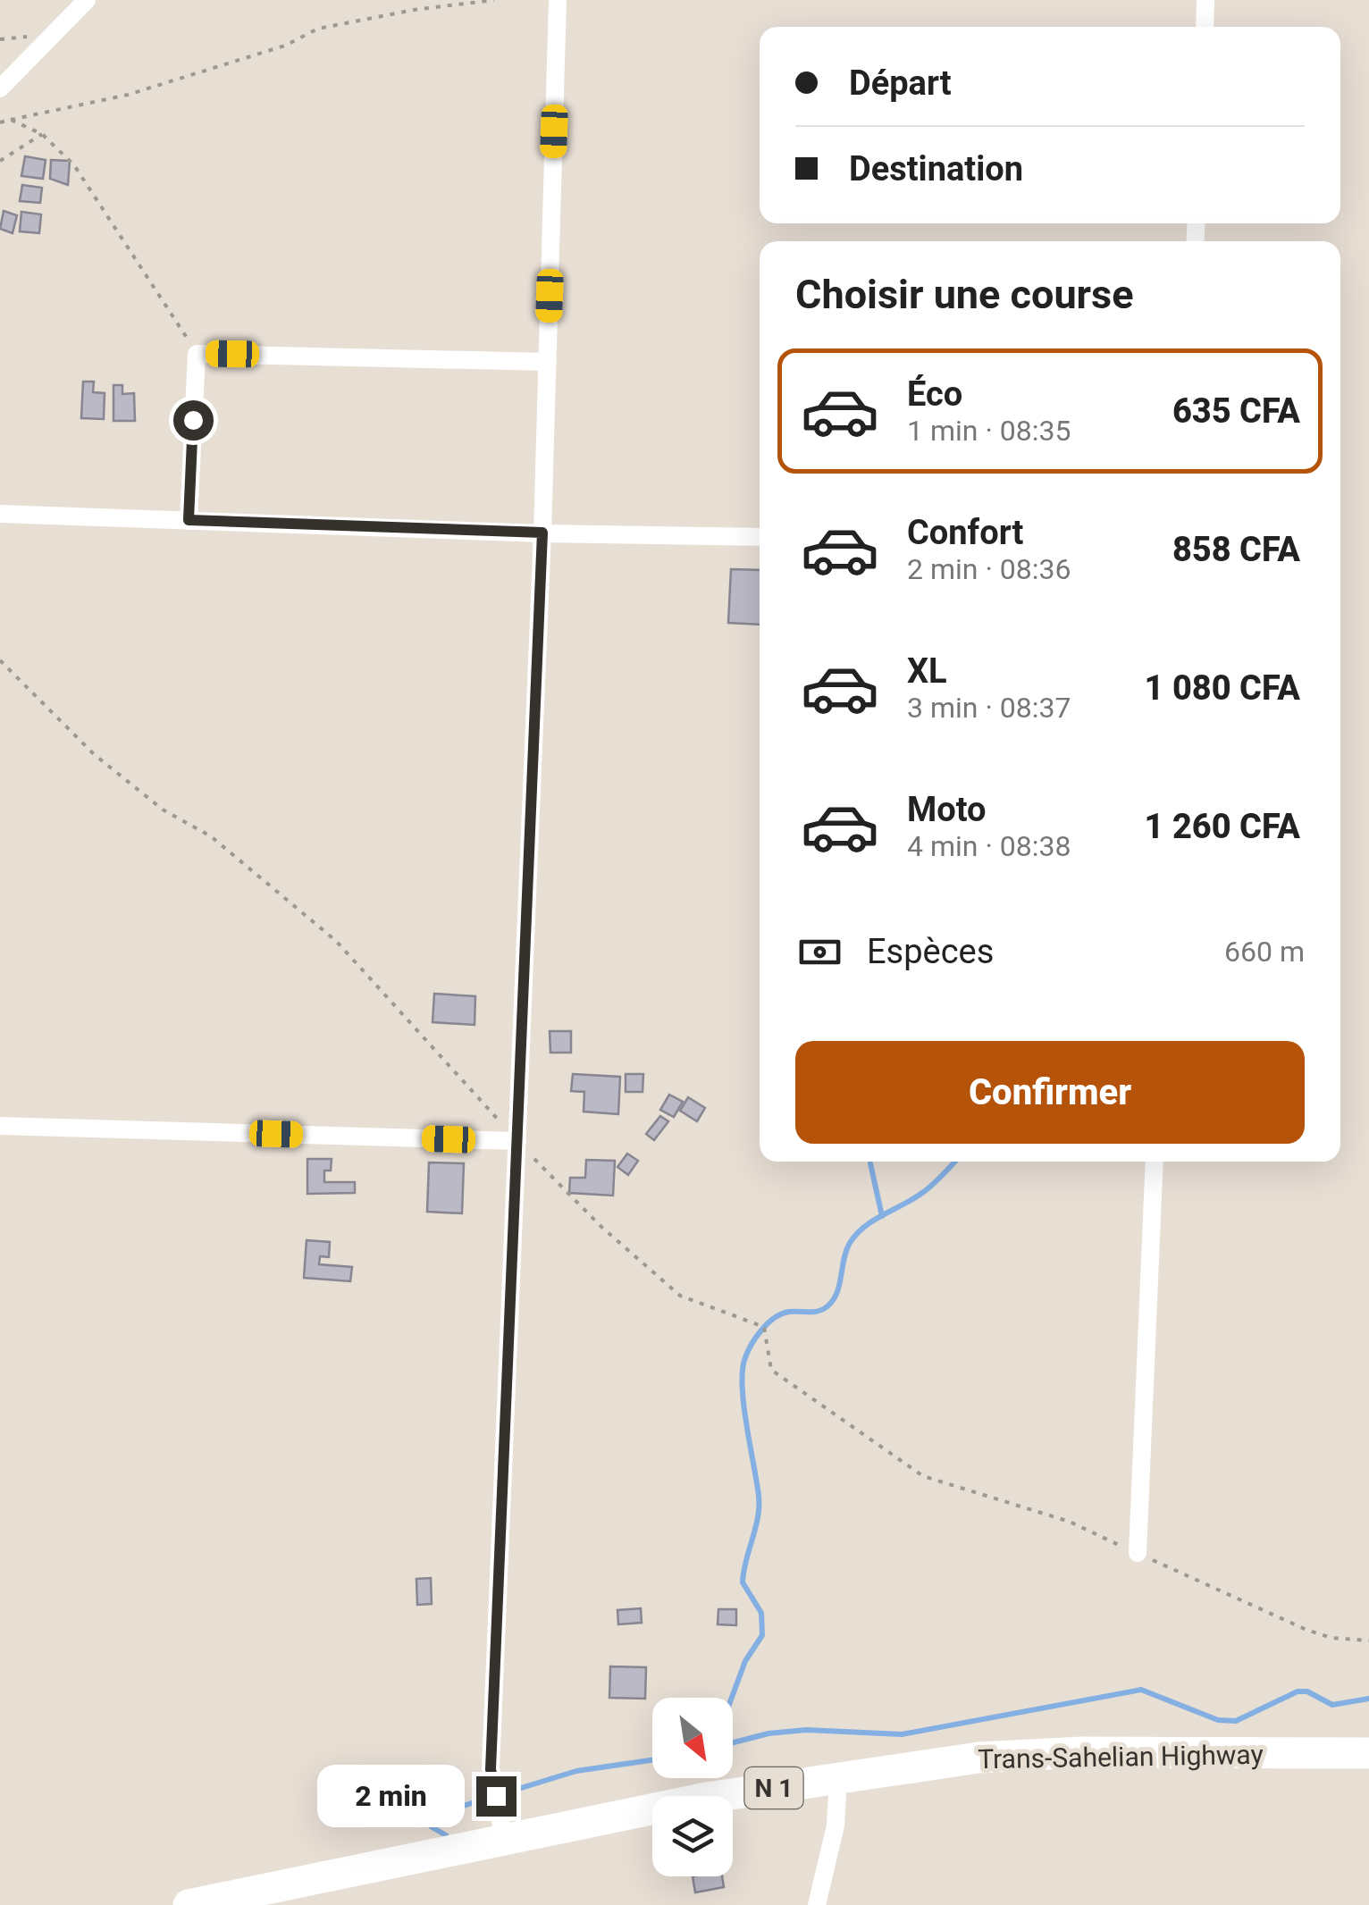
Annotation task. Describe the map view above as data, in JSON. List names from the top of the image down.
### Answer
{
  "streets": {
    "highway": ["Trans-Sahelian Highway", "N 1"]
  },
  "north": "bottom right",
  "page": {
    "banner": ["Départ", "Destination"],
    "heading": "Choisir une course",
    "list": [
      {
        "name": "Éco",
        "note": "1 min · 08:35",
        "value": "635 CFA"
      },
      {
        "name": "Confort",
        "note": "2 min · 08:36",
        "value": "858 CFA"
      },
      {
        "name": "XL",
        "note": "3 min · 08:37",
        "value": "1 080 CFA"
      },
      {
        "name": "Moto",
        "note": "4 min · 08:38",
        "value": "1 260 CFA"
      }
    ],
    "pay": ["Espèces", "660 m"],
    "buttons": "Confirmer",
    "bubble": "2 min"
  }
}
